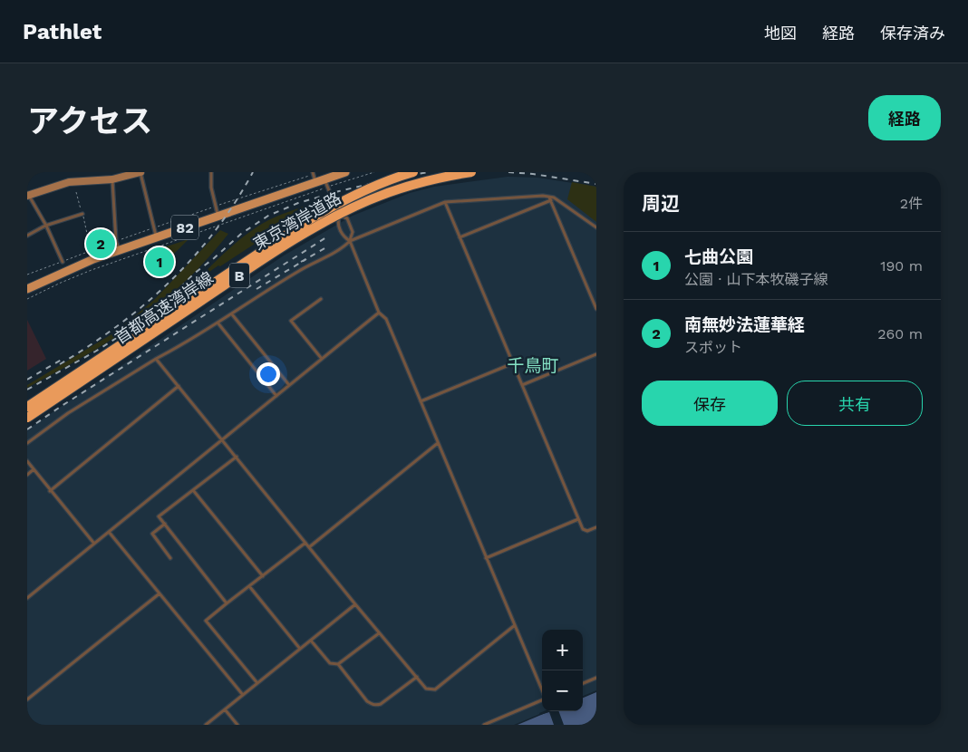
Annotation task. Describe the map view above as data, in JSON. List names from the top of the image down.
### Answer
{
  "streets": {
    "highway": ["東京湾岸道路", "B", "首都高速湾岸線"],
    "main road": ["82"]
  },
  "crossings": [
    ["東京湾岸道路", "首都高速湾岸線"]
  ],
  "districts": ["千鳥町"],
  "page": {
    "header": "Pathlet",
    "nav": ["地図", "経路", "保存済み"],
    "title": "アクセス",
    "buttons": [
      "経路",
      ["保存", "共有"]
    ],
    "heading": ["周辺", "2件"],
    "pins": ["2", "1"],
    "list": [
      {
        "mark": "1",
        "name": "七曲公園",
        "note": "公園 · 山下本牧磯子線",
        "value": "190 m"
      },
      {
        "mark": "2",
        "name": "南無妙法蓮華経",
        "note": "スポット",
        "value": "260 m"
      }
    ],
    "map_buttons": ["+", "−"]
  }
}
